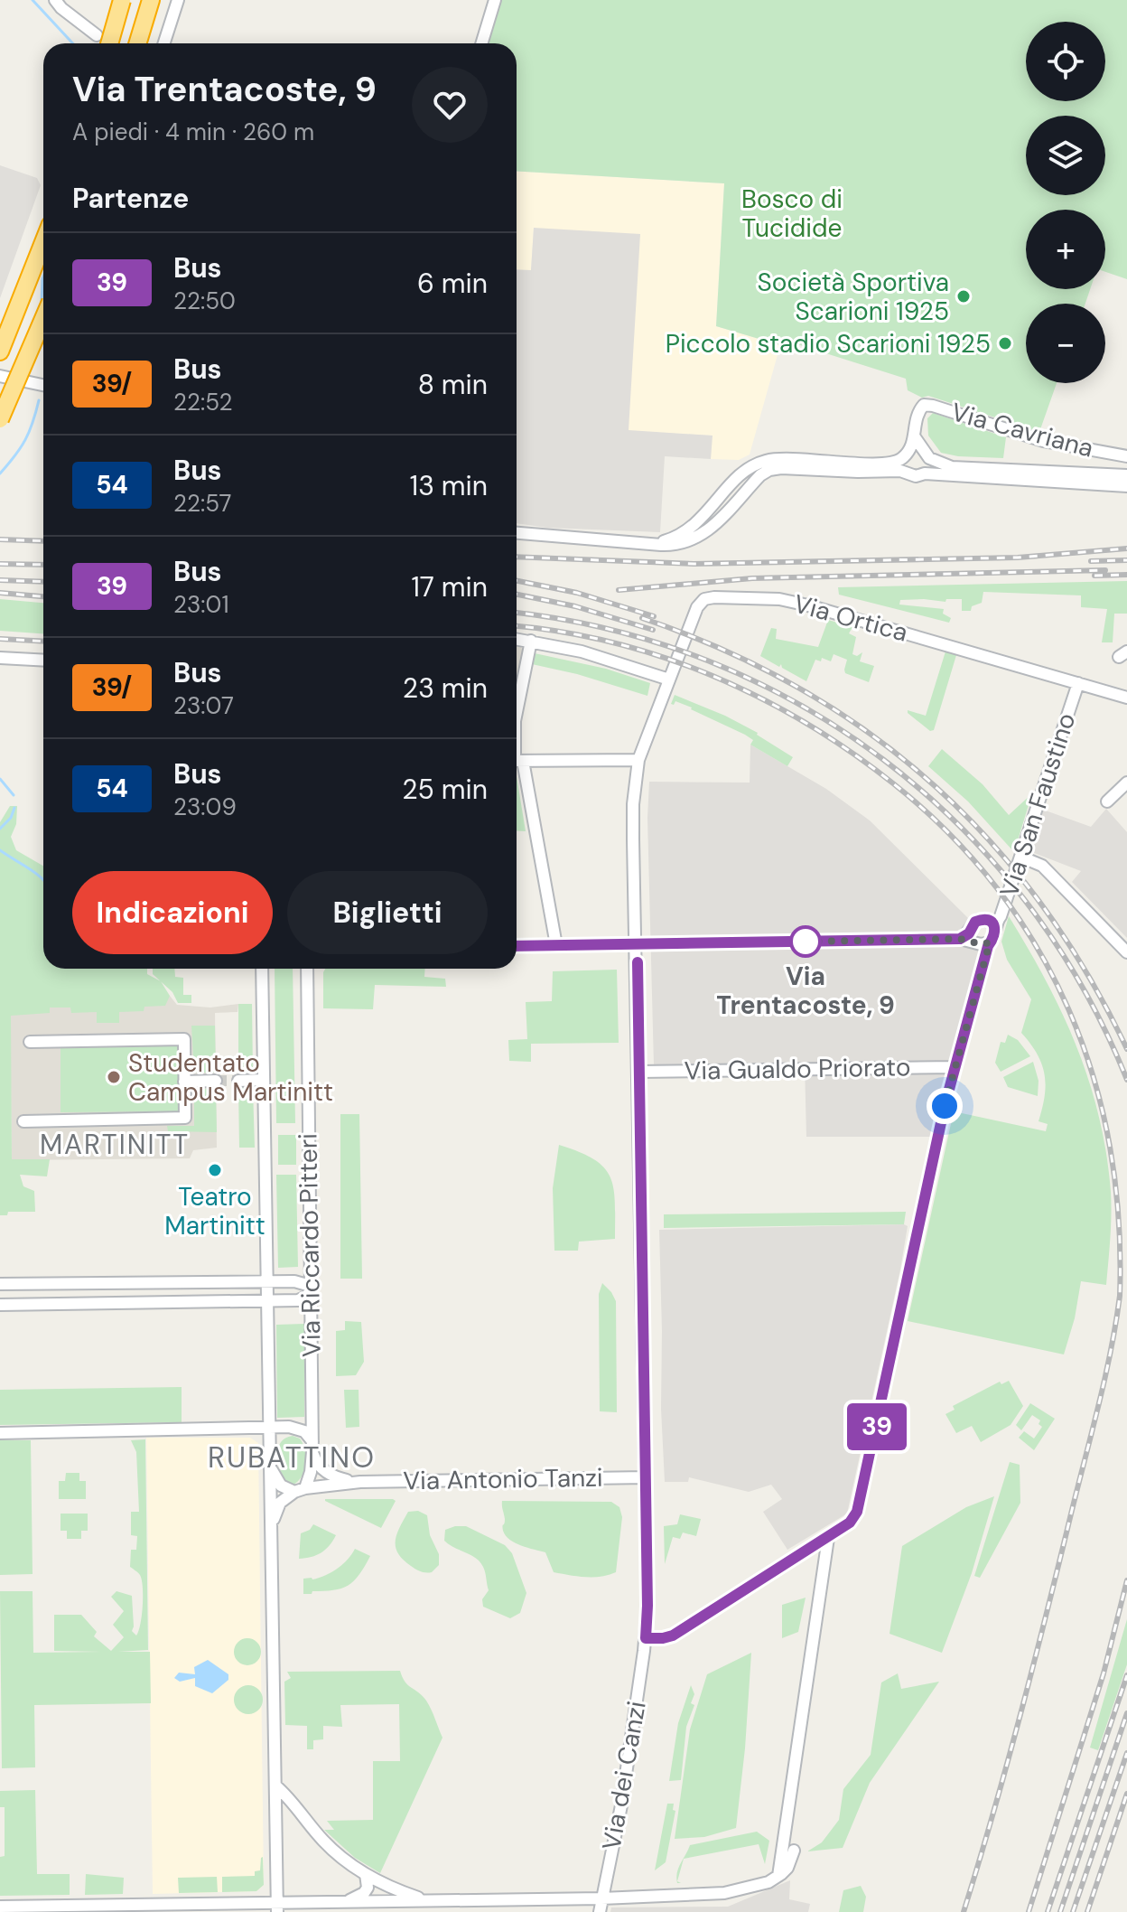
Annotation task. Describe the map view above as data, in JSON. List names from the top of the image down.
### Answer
{
  "streets": {
    "street": [
      "Via Cavriana",
      "Via Ortica",
      "Via San Faustino",
      "Via Gualdo Priorato",
      "Via Riccardo Pitteri",
      "Via Antonio Tanzi",
      "Via dei Canzi"
    ]
  },
  "crossings": [
    ["Via Ortica", "Via San Faustino"],
    ["Via Ortica", "Via Gualdo Priorato"],
    ["Via Ortica", "Via dei Canzi"],
    ["Via San Faustino", "Via Gualdo Priorato"],
    ["Via San Faustino", "Via dei Canzi"],
    ["Via Gualdo Priorato", "Via dei Canzi"],
    ["Via Riccardo Pitteri", "Via Antonio Tanzi"],
    ["Via Antonio Tanzi", "Via dei Canzi"]
  ],
  "districts": ["MARTINITT", "RUBATTINO"],
  "parks": ["Bosco di Tucidide"],
  "places": [
    "Società Sportiva Scarioni 1925",
    "Piccolo stadio Scarioni 1925",
    "Via Trentacoste, 9",
    "Studentato Campus Martinitt",
    "Teatro Martinitt"
  ],
  "lines": ["bus line 39"],
  "page": {
    "on_map": "39",
    "map_buttons": ["+", "−"],
    "heading": [
      ["Via Trentacoste, 9", "A piedi · 4 min · 260 m"],
      "Partenze"
    ],
    "list": [
      {
        "mark": "39",
        "name": "Bus",
        "note": "22:50",
        "value": "6 min"
      },
      {
        "mark": "39/",
        "name": "Bus",
        "note": "22:52",
        "value": "8 min"
      },
      {
        "mark": "54",
        "name": "Bus",
        "note": "22:57",
        "value": "13 min"
      },
      {
        "mark": "39",
        "name": "Bus",
        "note": "23:01",
        "value": "17 min"
      },
      {
        "mark": "39/",
        "name": "Bus",
        "note": "23:07",
        "value": "23 min"
      },
      {
        "mark": "54",
        "name": "Bus",
        "note": "23:09",
        "value": "25 min"
      }
    ],
    "buttons": ["Indicazioni", "Biglietti"]
  }
}
